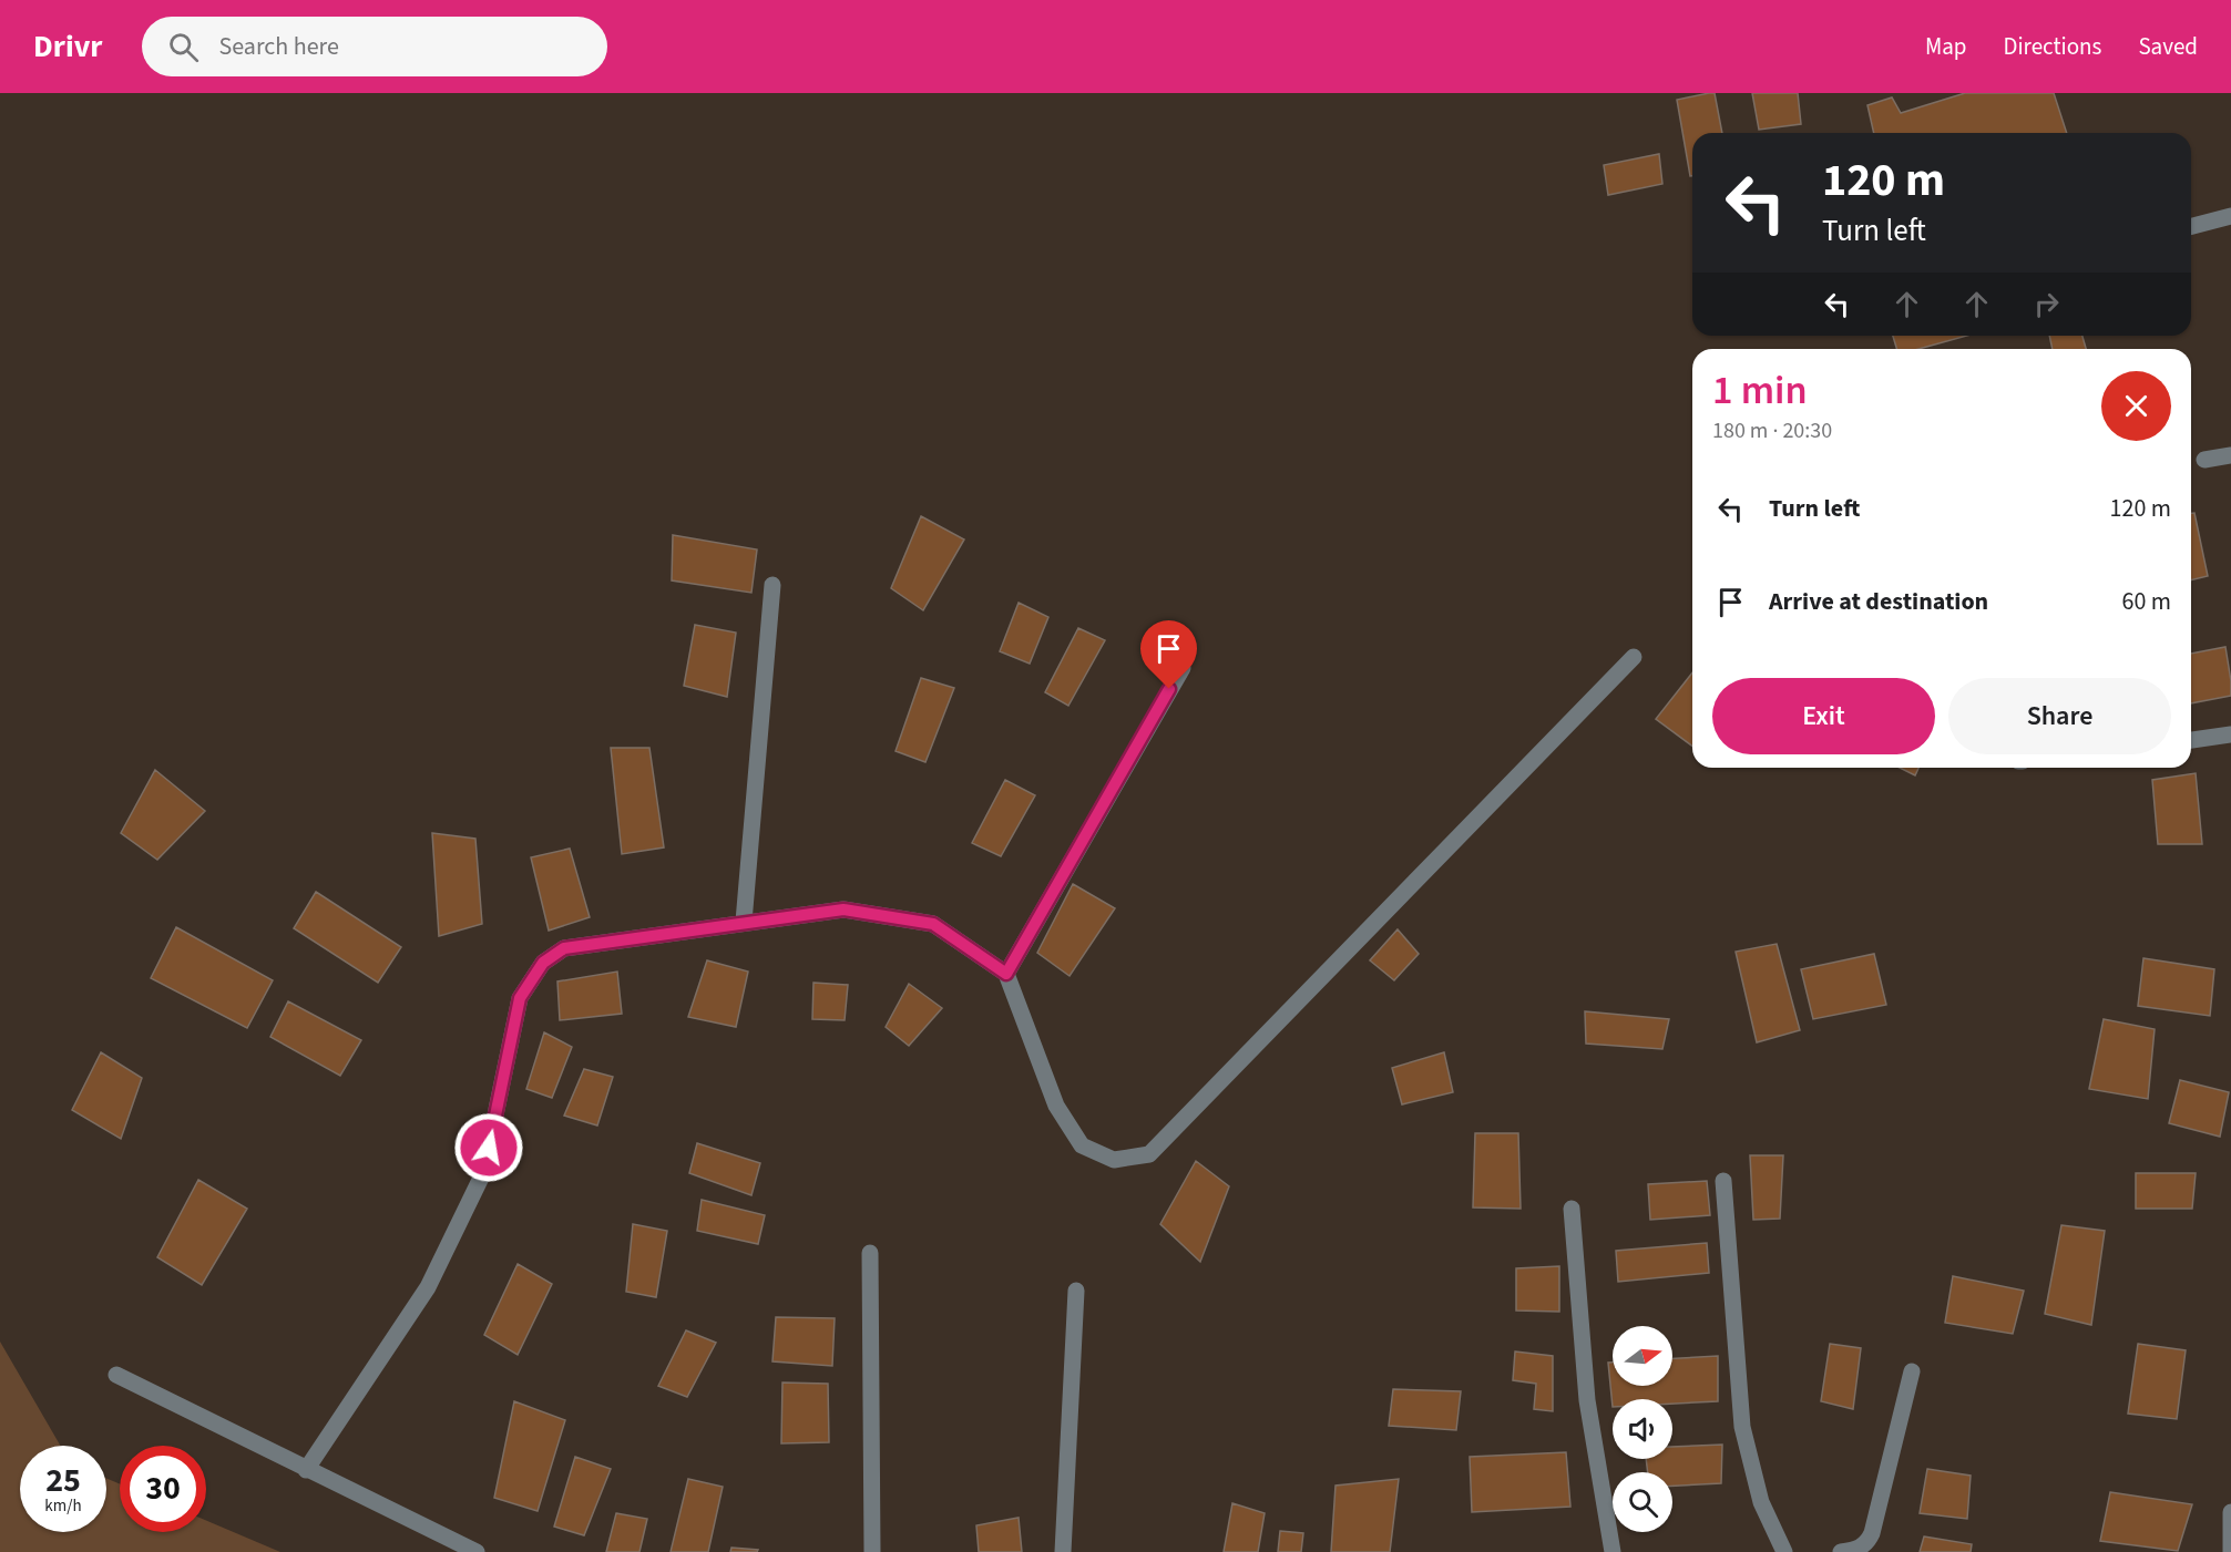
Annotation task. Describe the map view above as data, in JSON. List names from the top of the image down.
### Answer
{
  "north": "right",
  "page": {
    "header": "Drivr",
    "search": "Search here",
    "nav": ["Map", "Directions", "Saved"],
    "turn": ["120 m", "Turn left"],
    "heading": ["1 min", "180 m · 20:30"],
    "list": [
      {
        "name": "Turn left",
        "value": "120 m"
      },
      {
        "name": "Arrive at destination",
        "value": "60 m"
      }
    ],
    "buttons": ["Exit", "Share"],
    "speed": "25 km/h",
    "limit": "30"
  }
}
